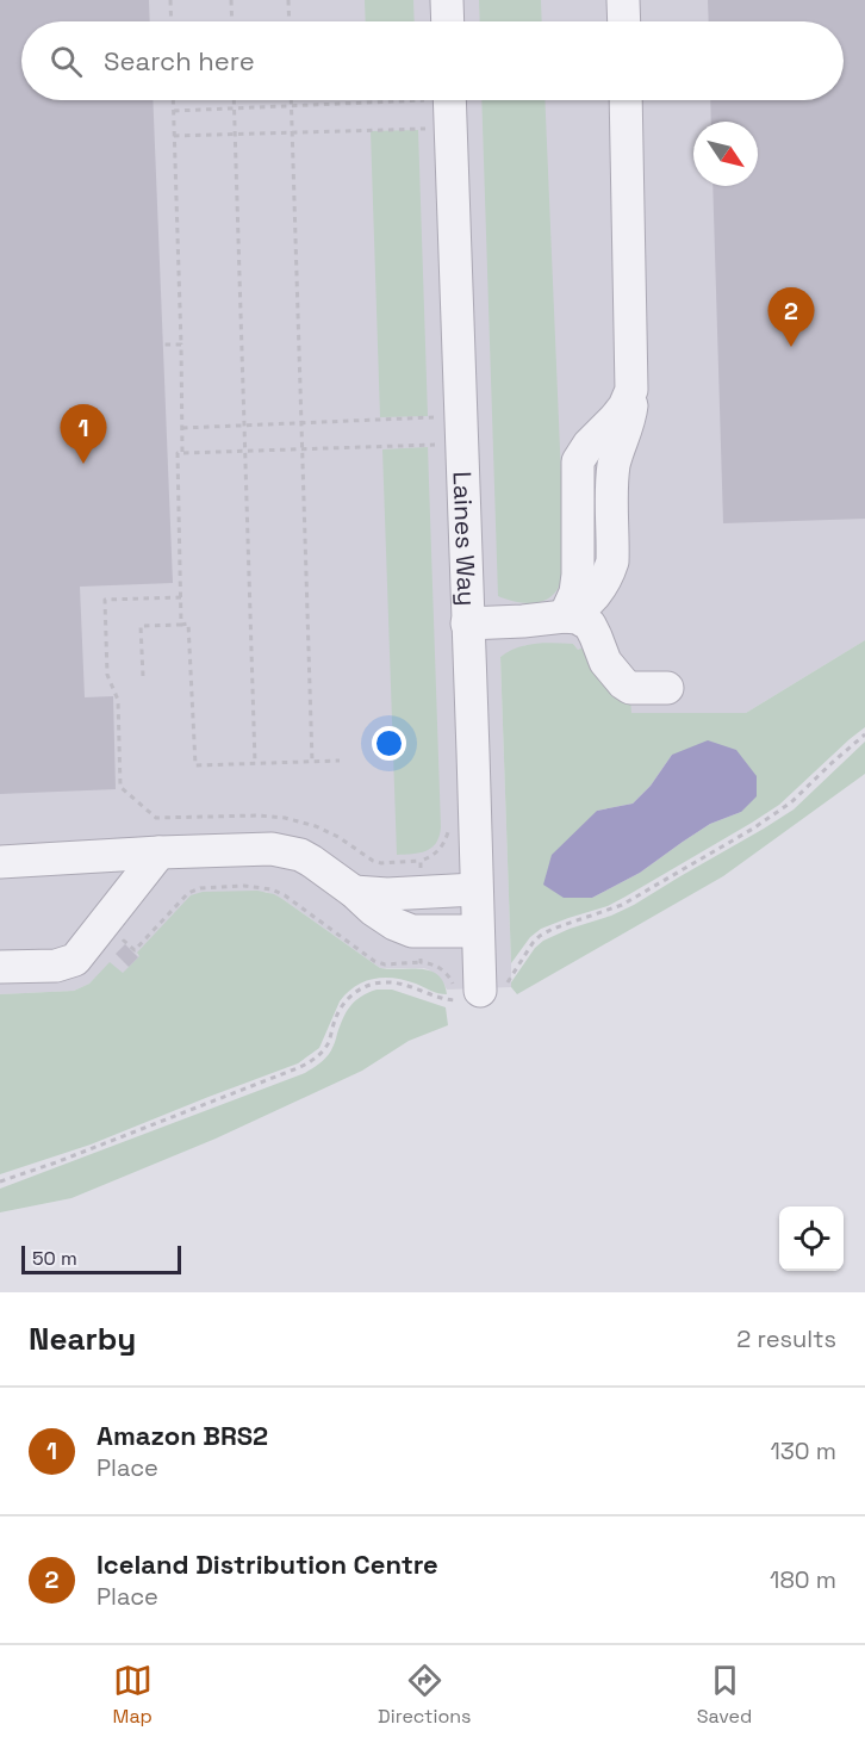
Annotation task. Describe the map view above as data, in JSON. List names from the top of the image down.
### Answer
{
  "streets": {
    "street": ["Laines Way"]
  },
  "scale_bar": "50 m",
  "north": "bottom right",
  "page": {
    "search": "Search here",
    "pins": ["2", "1"],
    "scale": "50 m",
    "heading": ["Nearby", "2 results"],
    "list": [
      {
        "mark": "1",
        "name": "Amazon BRS2",
        "note": "Place",
        "value": "130 m"
      },
      {
        "mark": "2",
        "name": "Iceland Distribution Centre",
        "note": "Place",
        "value": "180 m"
      }
    ],
    "nav": ["Map", "Directions", "Saved"]
  }
}
